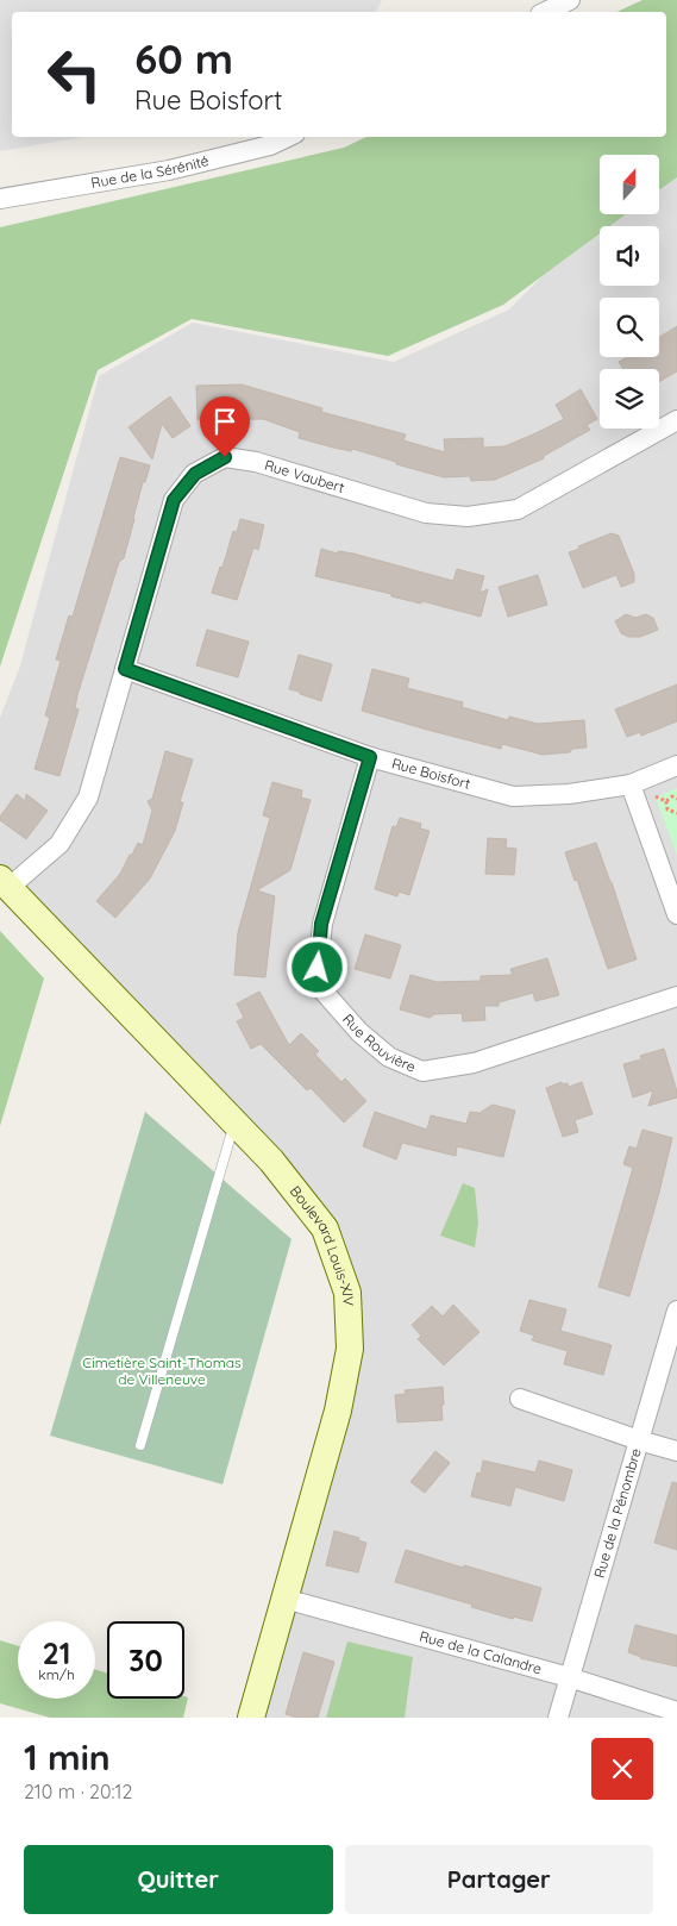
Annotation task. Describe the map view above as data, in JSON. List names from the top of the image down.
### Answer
{
  "streets": {
    "main road": ["Boulevard Louis-XIV"],
    "street": [
      "Rue de la Sérénité",
      "Rue Vaubert",
      "Rue Boisfort",
      "Rue Rouvière",
      "Rue de la Pénombre",
      "Rue de la Calandre"
    ]
  },
  "crossings": [
    ["Rue Vaubert", "Rue Boisfort"],
    ["Rue Vaubert", "Boulevard Louis-XIV"],
    ["Rue Boisfort", "Rue Rouvière"],
    ["Boulevard Louis-XIV", "Rue de la Calandre"],
    ["Rue de la Pénombre", "Rue de la Calandre"]
  ],
  "parks": ["Cimetière Saint-Thomas de Villeneuve"],
  "north": "top",
  "page": {
    "turn": ["60 m", "Rue Boisfort"],
    "speed": "21 km/h",
    "limit": "30",
    "heading": ["1 min", "210 m · 20:12"],
    "buttons": ["Quitter", "Partager"]
  }
}
